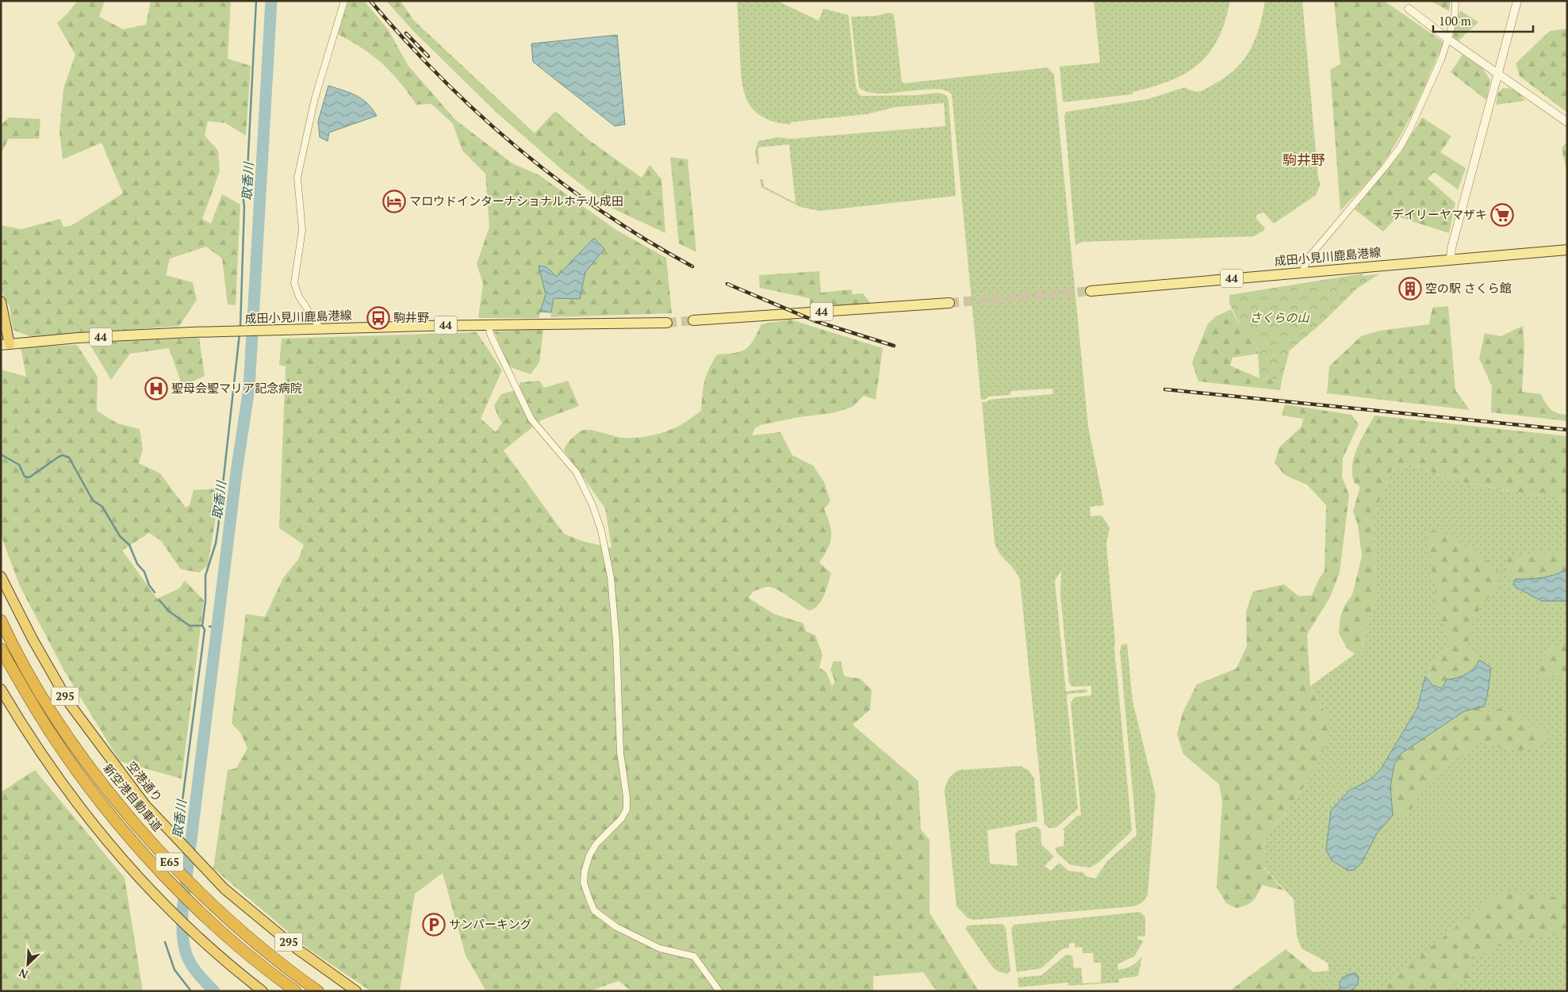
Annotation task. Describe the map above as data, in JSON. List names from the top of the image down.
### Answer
{
  "streets": {
    "highway": [
      "295",
      "空港通り",
      "新空港自動車道",
      "E65"
    ],
    "main road": ["成田小見川鹿島港線", "44"]
  },
  "districts": ["駒井野"],
  "water": ["取香川"],
  "parks": ["さくらの山"],
  "places": {
    "hotel": ["マロウドインターナショナルホテル成田"],
    "supermarket": ["デイリーヤマザキ"],
    "building": ["空の駅 さくら館"],
    "bus stop": ["駒井野"],
    "hospital": ["聖母会聖マリア記念病院"],
    "parking": ["サンパーキング"]
  },
  "scale_bar": "100 m",
  "north": "bottom left"
}
